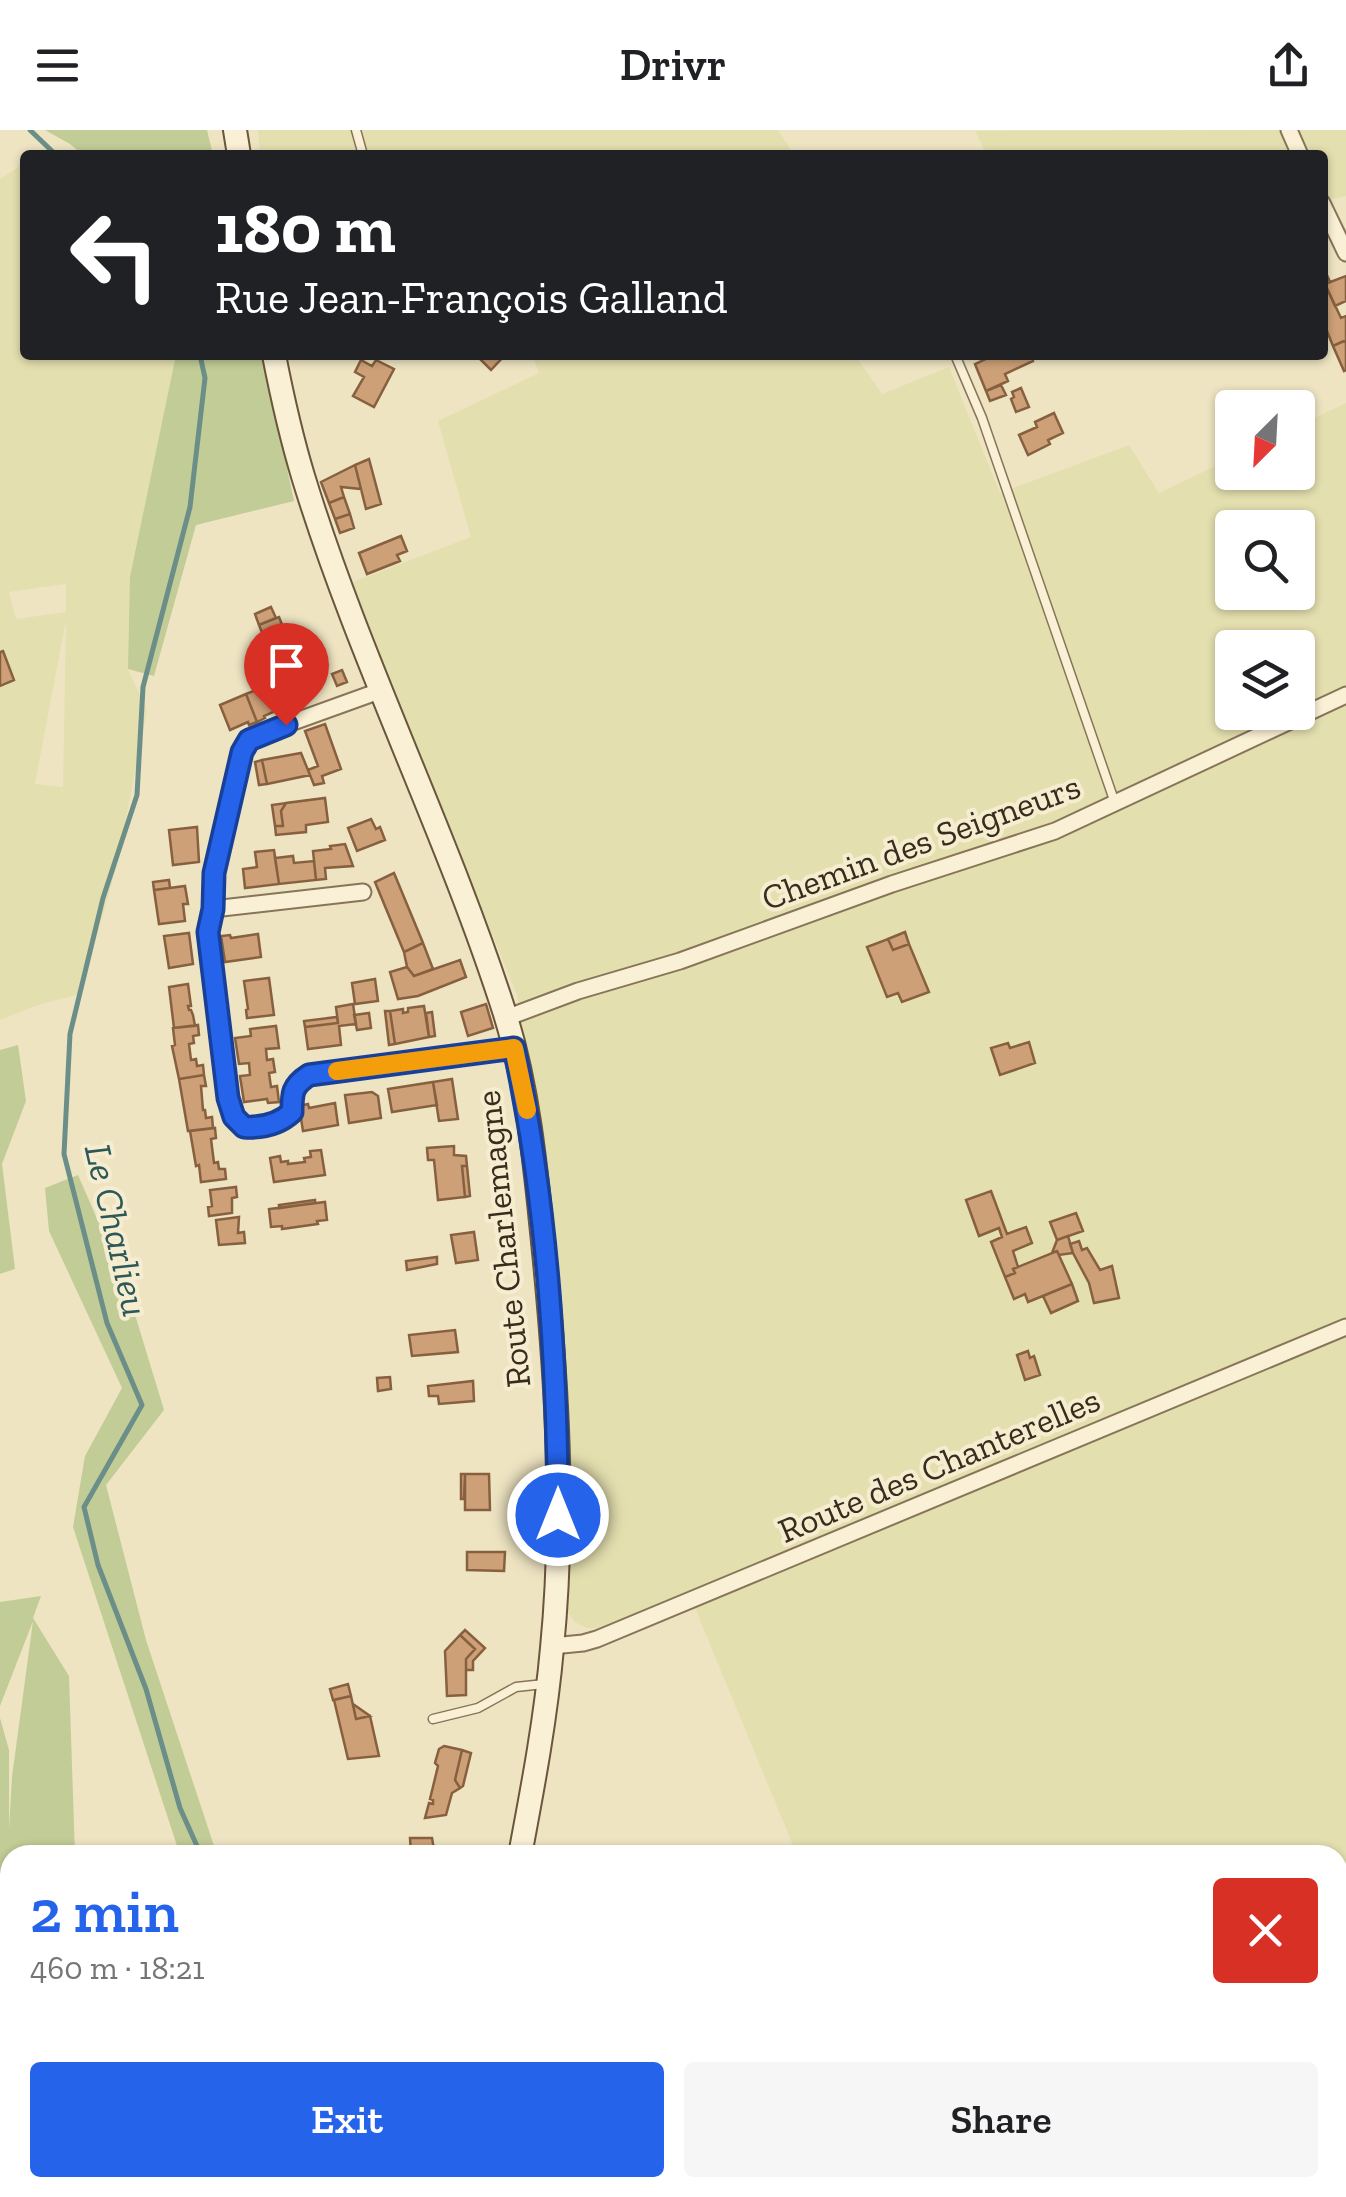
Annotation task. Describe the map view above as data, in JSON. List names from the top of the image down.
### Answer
{
  "streets": {
    "main road": ["Route Charlemagne"],
    "street": ["Chemin des Seigneurs", "Route des Chanterelles"]
  },
  "crossings": [
    ["Chemin des Seigneurs", "Route Charlemagne"],
    ["Route Charlemagne", "Route des Chanterelles"]
  ],
  "water": ["Le Charlieu"],
  "north": "bottom left",
  "page": {
    "header": "Drivr",
    "turn": ["180 m", "Rue Jean-François Galland"],
    "heading": ["2 min", "460 m · 18:21"],
    "buttons": ["Exit", "Share"]
  }
}
